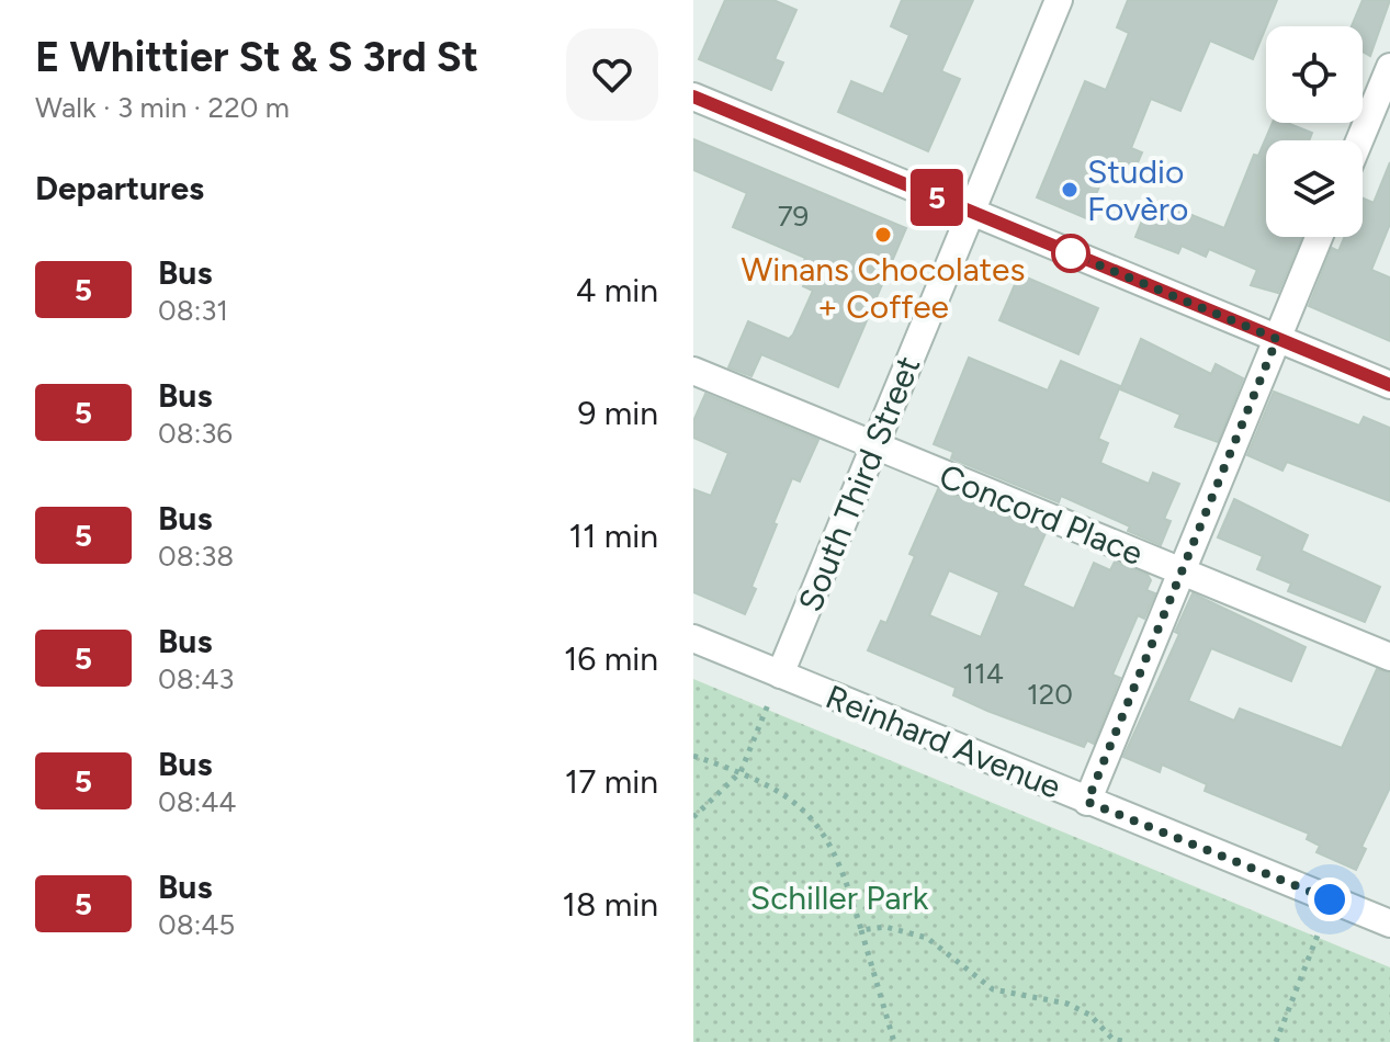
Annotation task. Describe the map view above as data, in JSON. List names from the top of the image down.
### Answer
{
  "streets": {
    "street": ["South Third Street", "Concord Place", "Reinhard Avenue"]
  },
  "crossings": [
    ["South Third Street", "Concord Place"],
    ["South Third Street", "Reinhard Avenue"]
  ],
  "parks": ["Schiller Park"],
  "places": ["Studio Fovèro", "Winans Chocolates + Coffee"],
  "lines": ["bus line 5"],
  "house_numbers": ["79", "114", "120"],
  "page": {
    "heading": [
      ["E Whittier St & S 3rd St", "Walk · 3 min · 220 m"],
      "Departures"
    ],
    "on_map": "5",
    "list": [
      {
        "mark": "5",
        "name": "Bus",
        "note": "08:31",
        "value": "4 min"
      },
      {
        "mark": "5",
        "name": "Bus",
        "note": "08:36",
        "value": "9 min"
      },
      {
        "mark": "5",
        "name": "Bus",
        "note": "08:38",
        "value": "11 min"
      },
      {
        "mark": "5",
        "name": "Bus",
        "note": "08:43",
        "value": "16 min"
      },
      {
        "mark": "5",
        "name": "Bus",
        "note": "08:44",
        "value": "17 min"
      },
      {
        "mark": "5",
        "name": "Bus",
        "note": "08:45",
        "value": "18 min"
      }
    ]
  }
}
